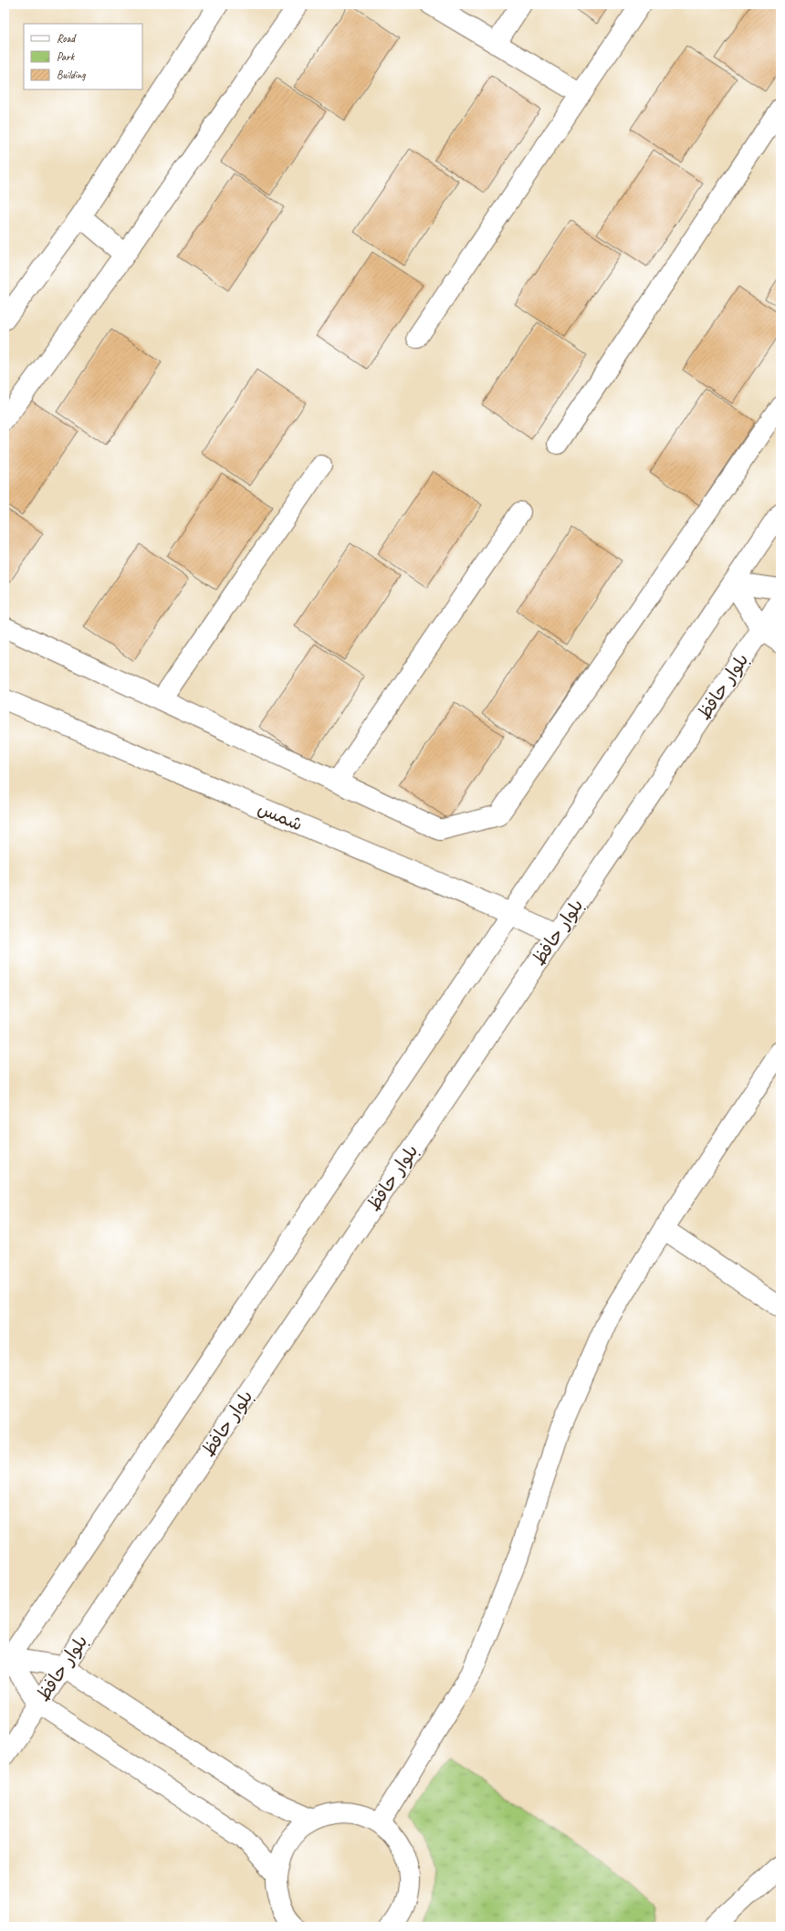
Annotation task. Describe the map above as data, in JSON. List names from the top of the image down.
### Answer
{
  "streets": {
    "street": ["بلوار حافظ", "شمس"]
  },
  "crossings": [
    ["بلوار حافظ", "شمس"]
  ],
  "legend": ["Road", "Park", "Building"]
}
